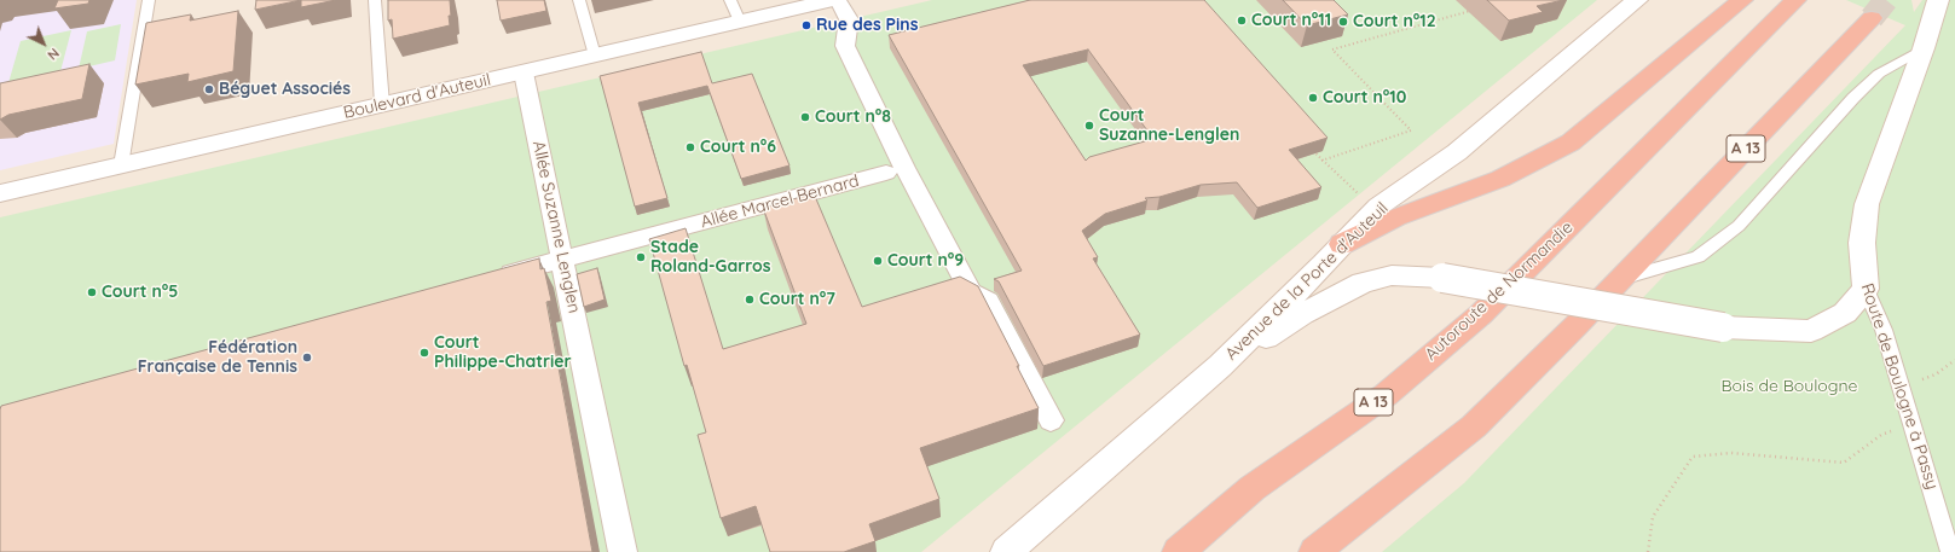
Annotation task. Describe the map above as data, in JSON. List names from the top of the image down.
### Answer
{
  "streets": {
    "highway": ["A 13", "Autoroute de Normandie"],
    "main road": ["Boulevard d'Auteuil", "Avenue de la Porte d'Auteuil", "Route de Boulogne à Passy"],
    "street": ["Allée Marcel Bernard", "Allée Suzanne Lenglen"]
  },
  "crossings": [
    ["Boulevard d'Auteuil", "Allée Suzanne Lenglen"],
    ["Allée Marcel Bernard", "Allée Suzanne Lenglen"]
  ],
  "parks": ["Bois de Boulogne"],
  "places": [
    "Court n°11",
    "Court n°12",
    "Rue des Pins",
    "Béguet Associés",
    "Court n°10",
    "Court n°8",
    "Court Suzanne-Lenglen",
    "Court n°6",
    "Stade Roland-Garros",
    "Court n°9",
    "Court n°5",
    "Court n°7",
    "Court Philippe-Chatrier",
    "Fédération Française de Tennis"
  ],
  "north": "bottom right"
}
